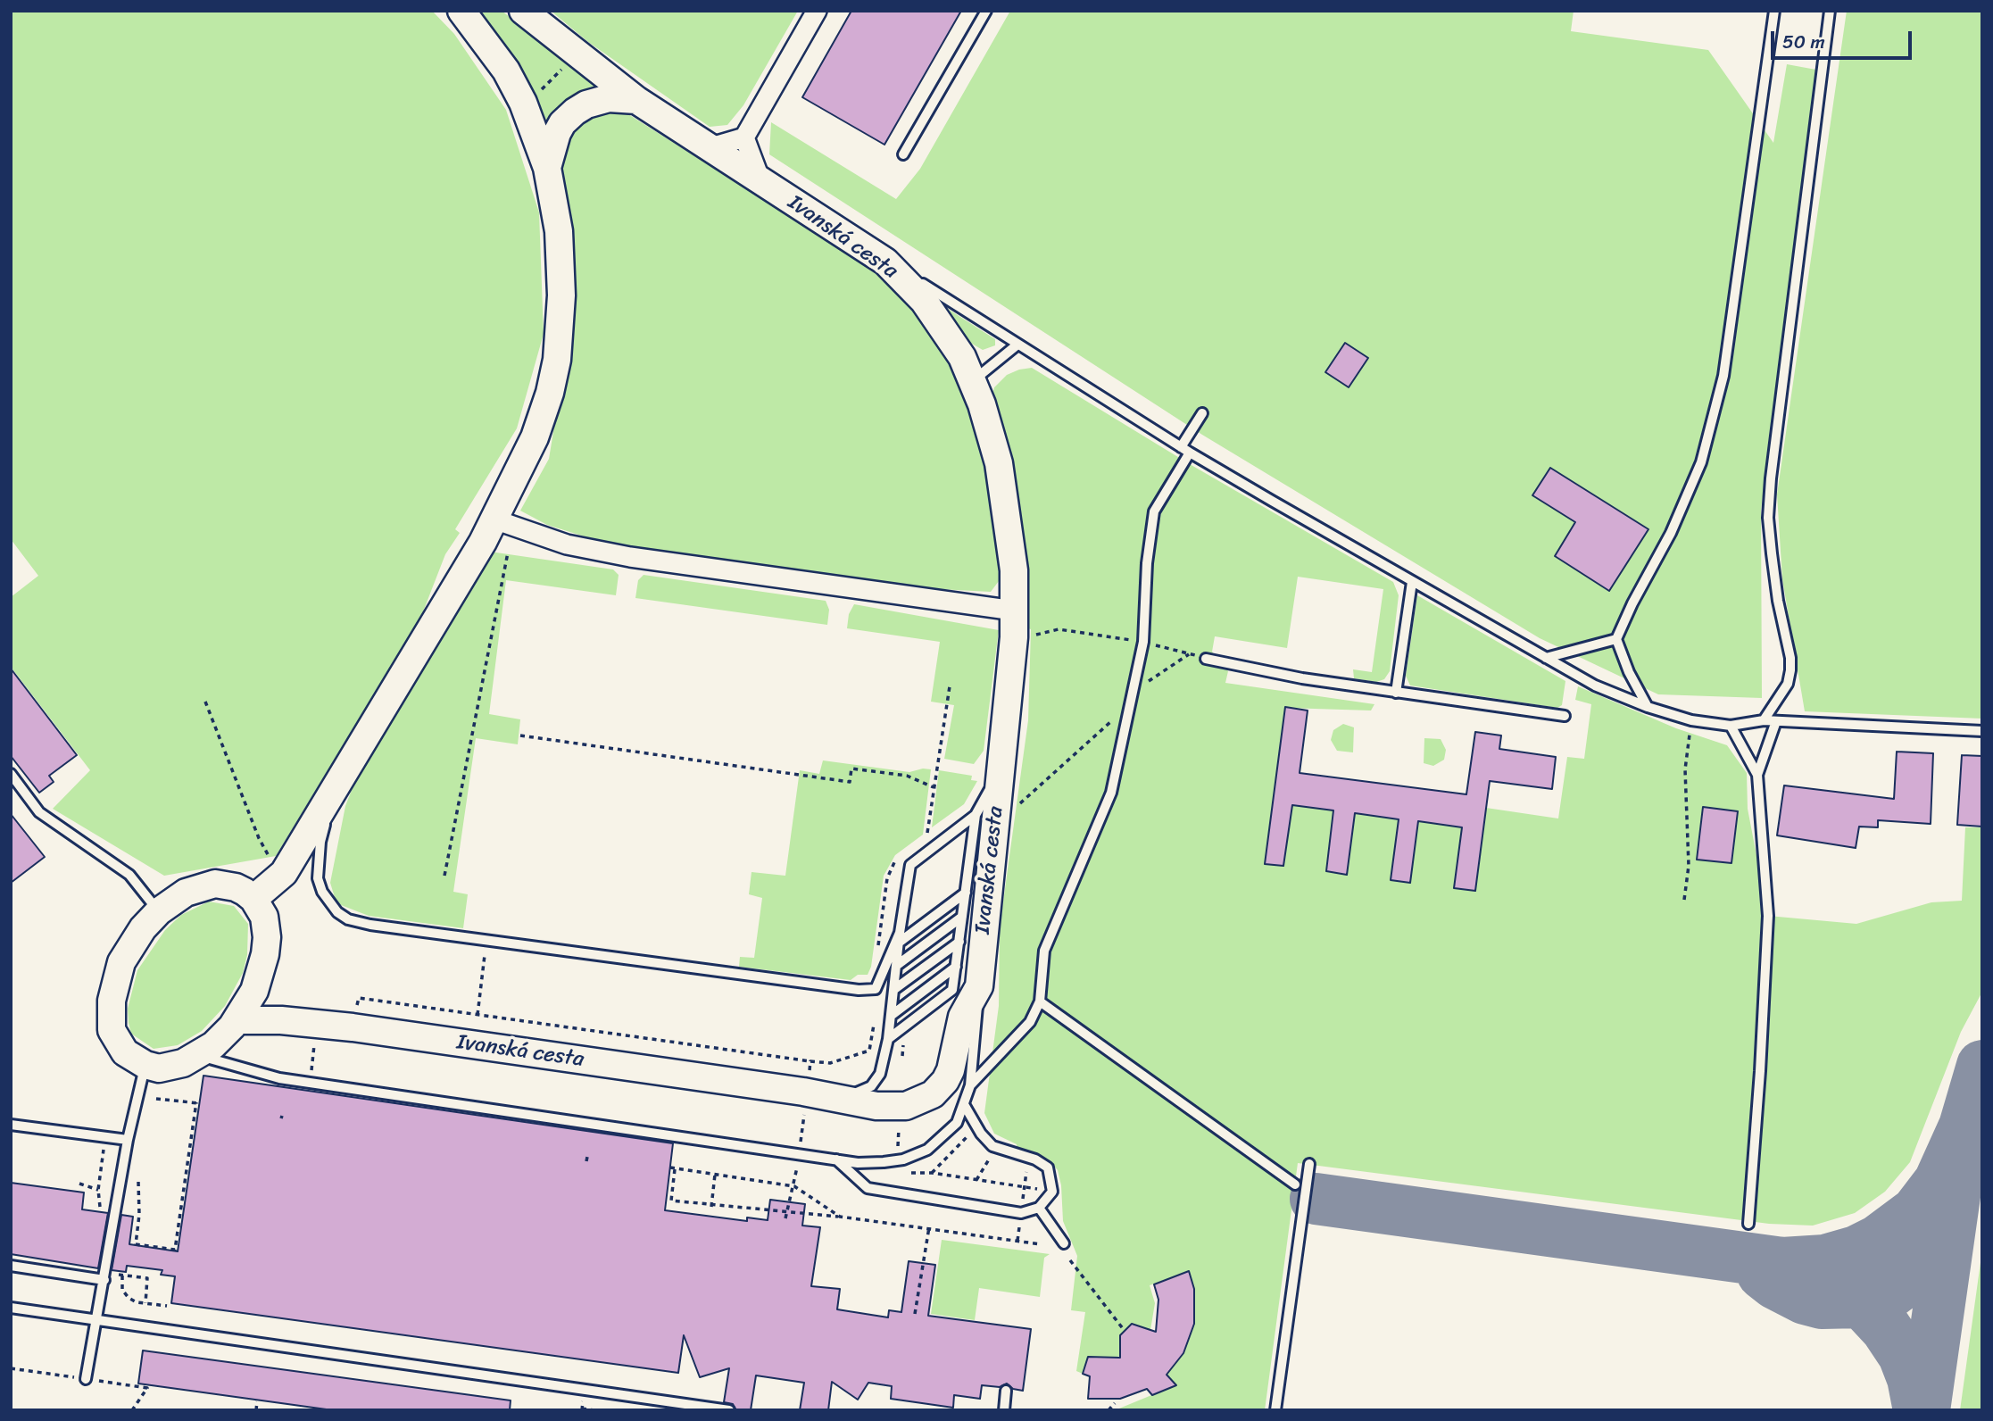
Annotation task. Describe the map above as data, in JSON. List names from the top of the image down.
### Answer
{
  "streets": {
    "street": ["Ivanská cesta"]
  },
  "scale_bar": "50 m"
}
